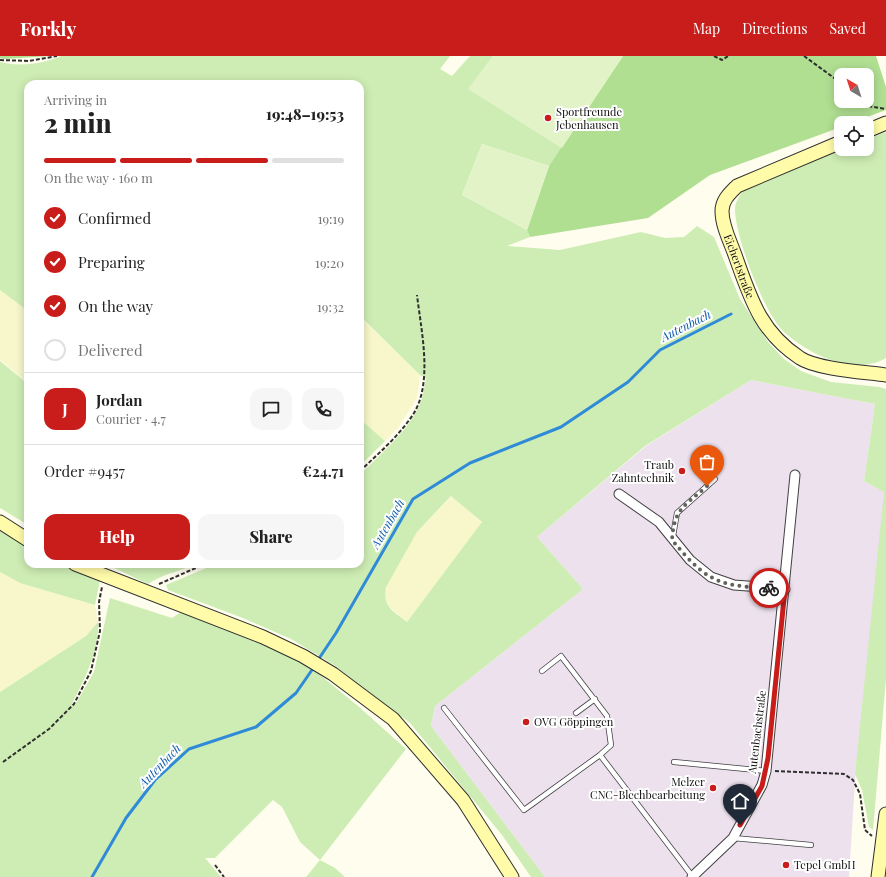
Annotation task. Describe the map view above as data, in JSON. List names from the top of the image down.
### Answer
{
  "streets": {
    "street": ["Eichertstraße", "Autenbachstraße"]
  },
  "water": ["Autenbach"],
  "places": [
    "Sportfreunde Jebenhausen",
    "Traub Zahntechnik",
    "OVG Göppingen",
    "Melzer CNC-Blechbearbeitung",
    "Tepel GmbH"
  ],
  "north": "top left",
  "page": {
    "header": "Forkly",
    "nav": ["Map", "Directions", "Saved"],
    "heading": ["2 min", "Arriving in", "19:48–19:53"],
    "panel": [
      "Jordan",
      "Courier · 4.7",
      "Order #9457",
      "€24.71"
    ],
    "bar": "On the way · 160 m",
    "list": [
      ["Confirmed", "19:19"],
      ["Preparing", "19:20"],
      ["On the way", "19:32"],
      "Delivered"
    ],
    "round": "J",
    "buttons": ["Help", "Share"]
  }
}
